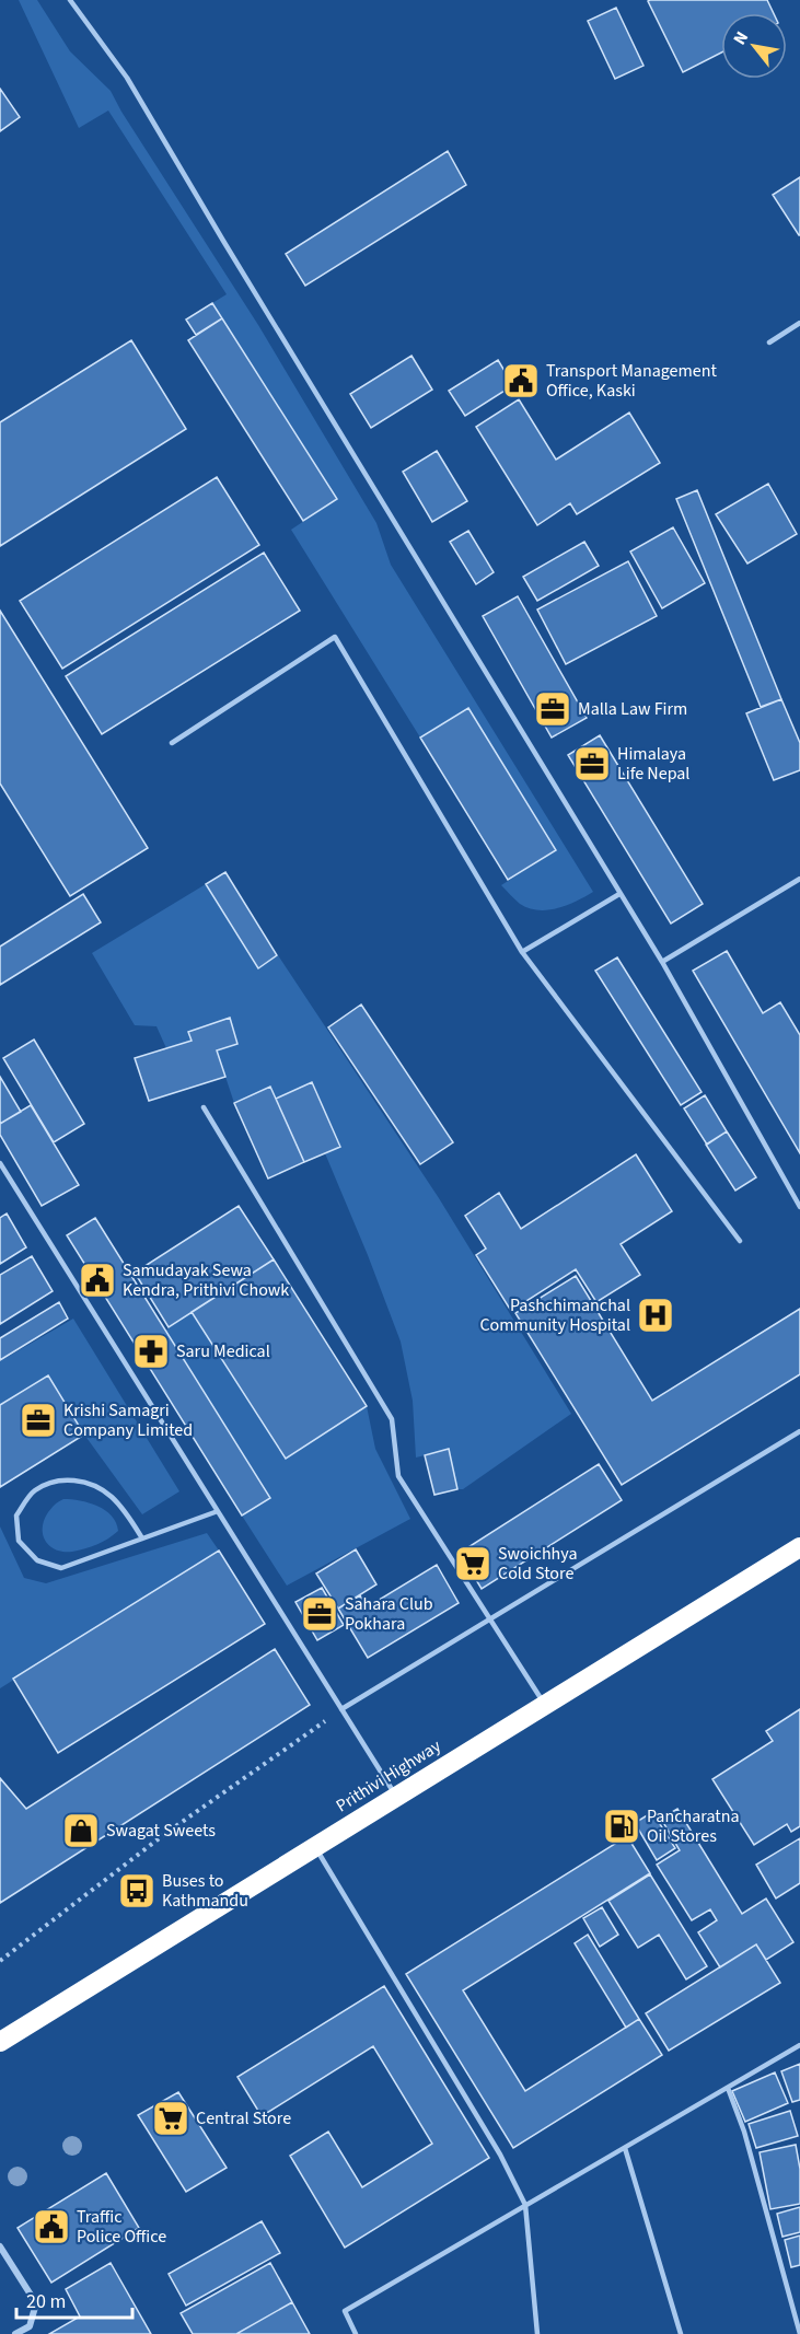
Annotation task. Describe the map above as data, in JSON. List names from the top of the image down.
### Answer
{
  "streets": {
    "highway": ["Prithivi Highway"]
  },
  "places": {
    "public building": ["Transport Management Office, Kaski", "Samudayak Sewa Kendra, Prithivi Chowk", "Traffic Police Office"],
    "office": [
      "Malla Law Firm",
      "Himalaya Life Nepal",
      "Krishi Samagri Company Limited",
      "Sahara Club Pokhara"
    ],
    "hospital": ["Pashchimanchal Community Hospital"],
    "pharmacy": ["Saru Medical"],
    "supermarket": ["Swoichhya Cold Store", "Central Store"],
    "fuel station": ["Pancharatna Oil Stores"],
    "shop": ["Swagat Sweets"],
    "bus stop": ["Buses to Kathmandu"]
  },
  "scale_bar": "20 m",
  "north": "top left"
}
